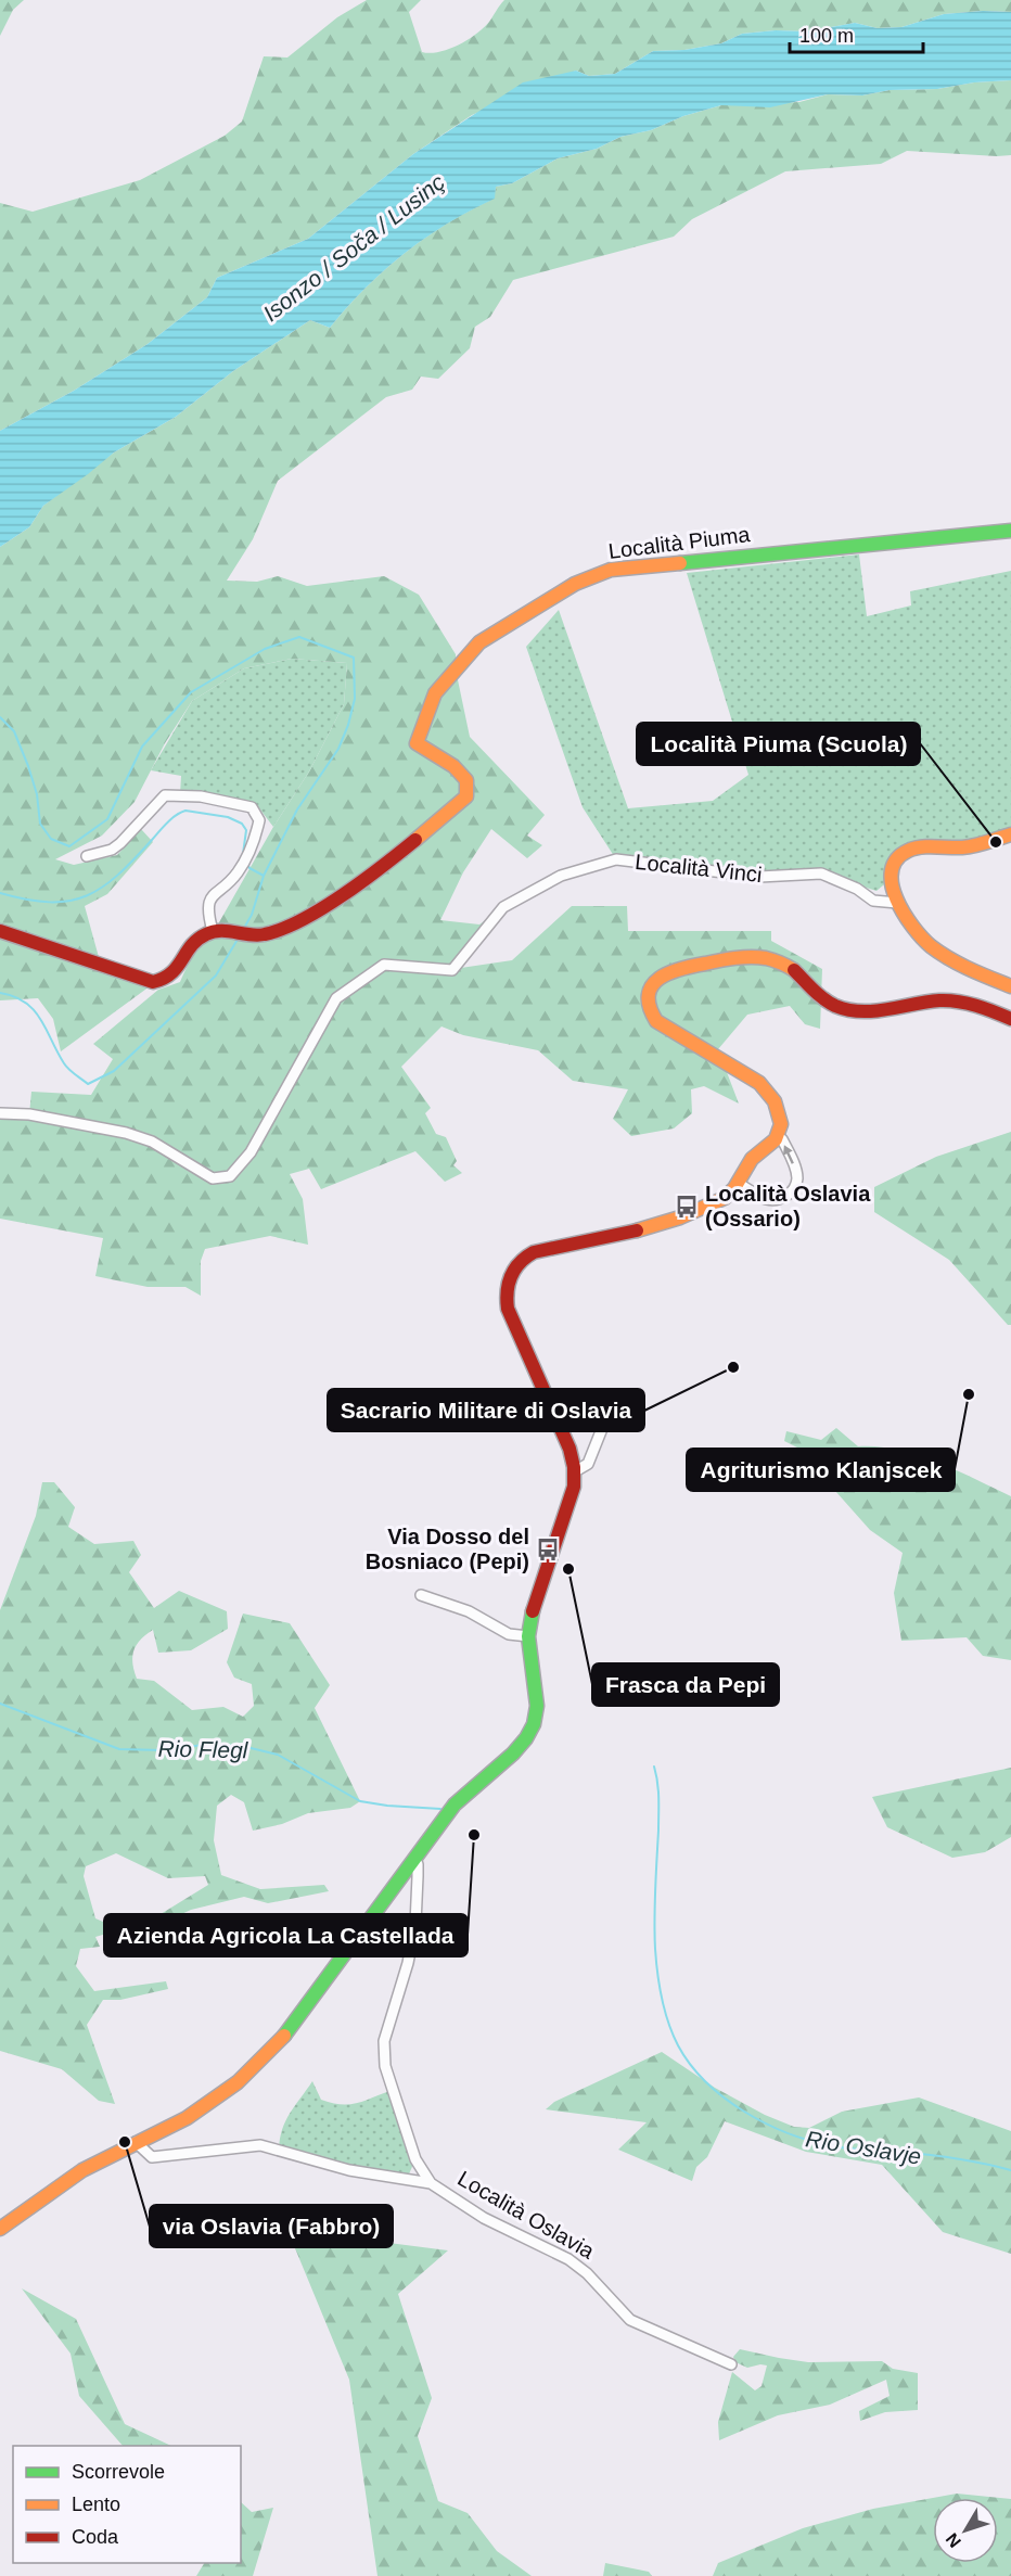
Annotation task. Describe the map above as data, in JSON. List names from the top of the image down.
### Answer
{
  "streets": {
    "street": ["Località Piuma", "Località Vinci", "Località Oslavia"]
  },
  "water": ["Isonzo / Soča / Lusinç", "Rio Flegl", "Rio Oslavje"],
  "places": {
    "other": [
      "Località Piuma (Scuola)",
      "Sacrario Militare di Oslavia",
      "Agriturismo Klanjscek",
      "Frasca da Pepi",
      "Azienda Agricola La Castellada",
      "via Oslavia (Fabbro)"
    ],
    "bus stop": ["Località Oslavia (Ossario)", "Via Dosso del Bosniaco (Pepi)"]
  },
  "legend": ["Scorrevole", "Lento", "Coda"],
  "scale_bar": "100 m",
  "north": "bottom left"
}
